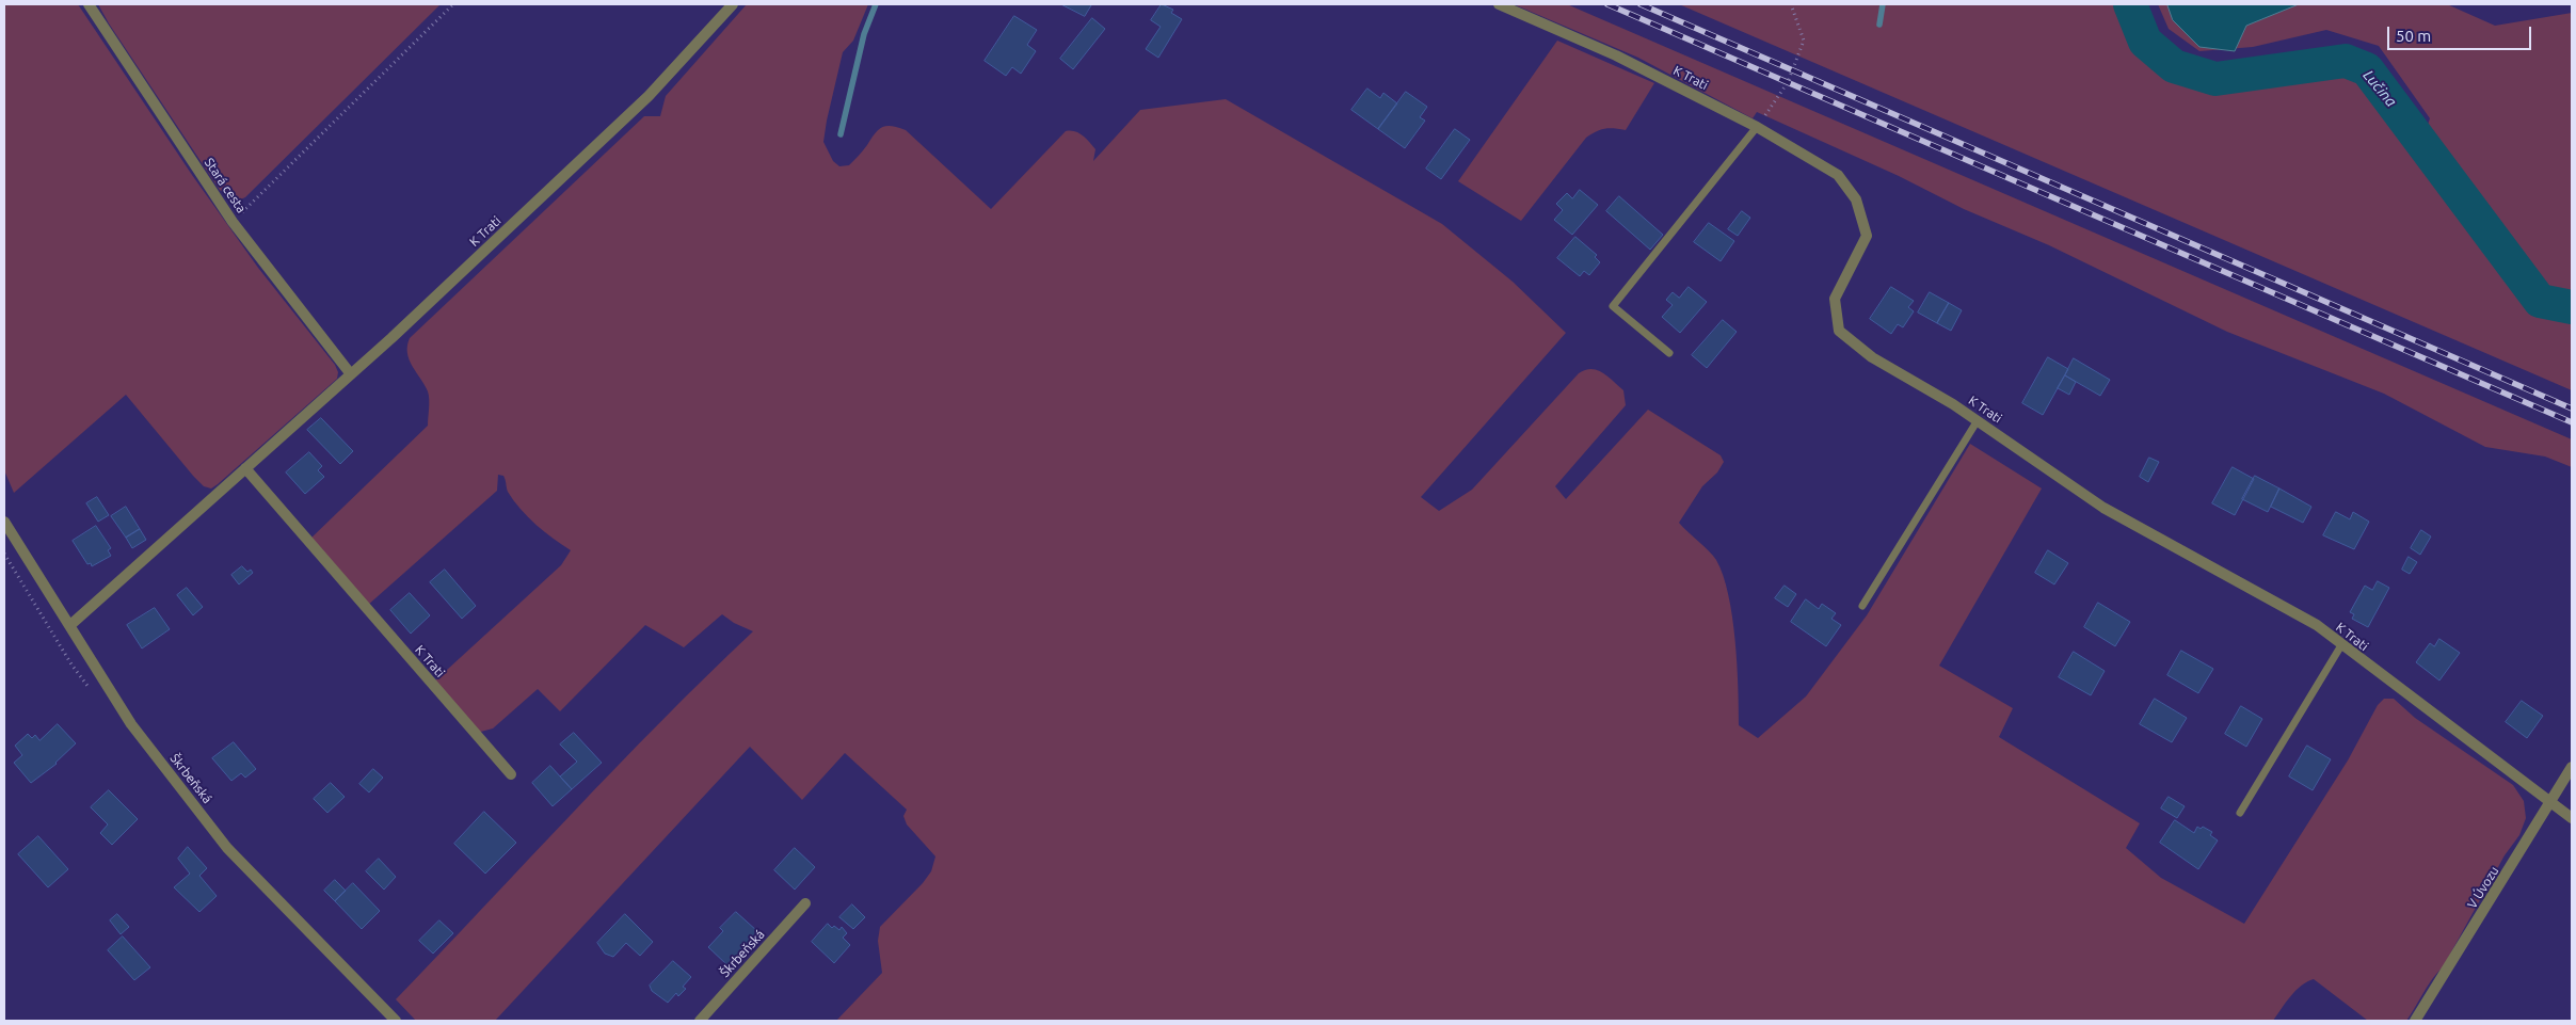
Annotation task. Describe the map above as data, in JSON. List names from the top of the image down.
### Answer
{
  "streets": {
    "street": [
      "K Trati",
      "Stará cesta",
      "Škrbeňská",
      "V Úvozu"
    ]
  },
  "crossings": [
    ["K Trati", "Stará cesta"],
    ["K Trati", "Škrbeňská"],
    ["K Trati", "V Úvozu"]
  ],
  "water": ["Lučina"],
  "scale_bar": "50 m"
}
